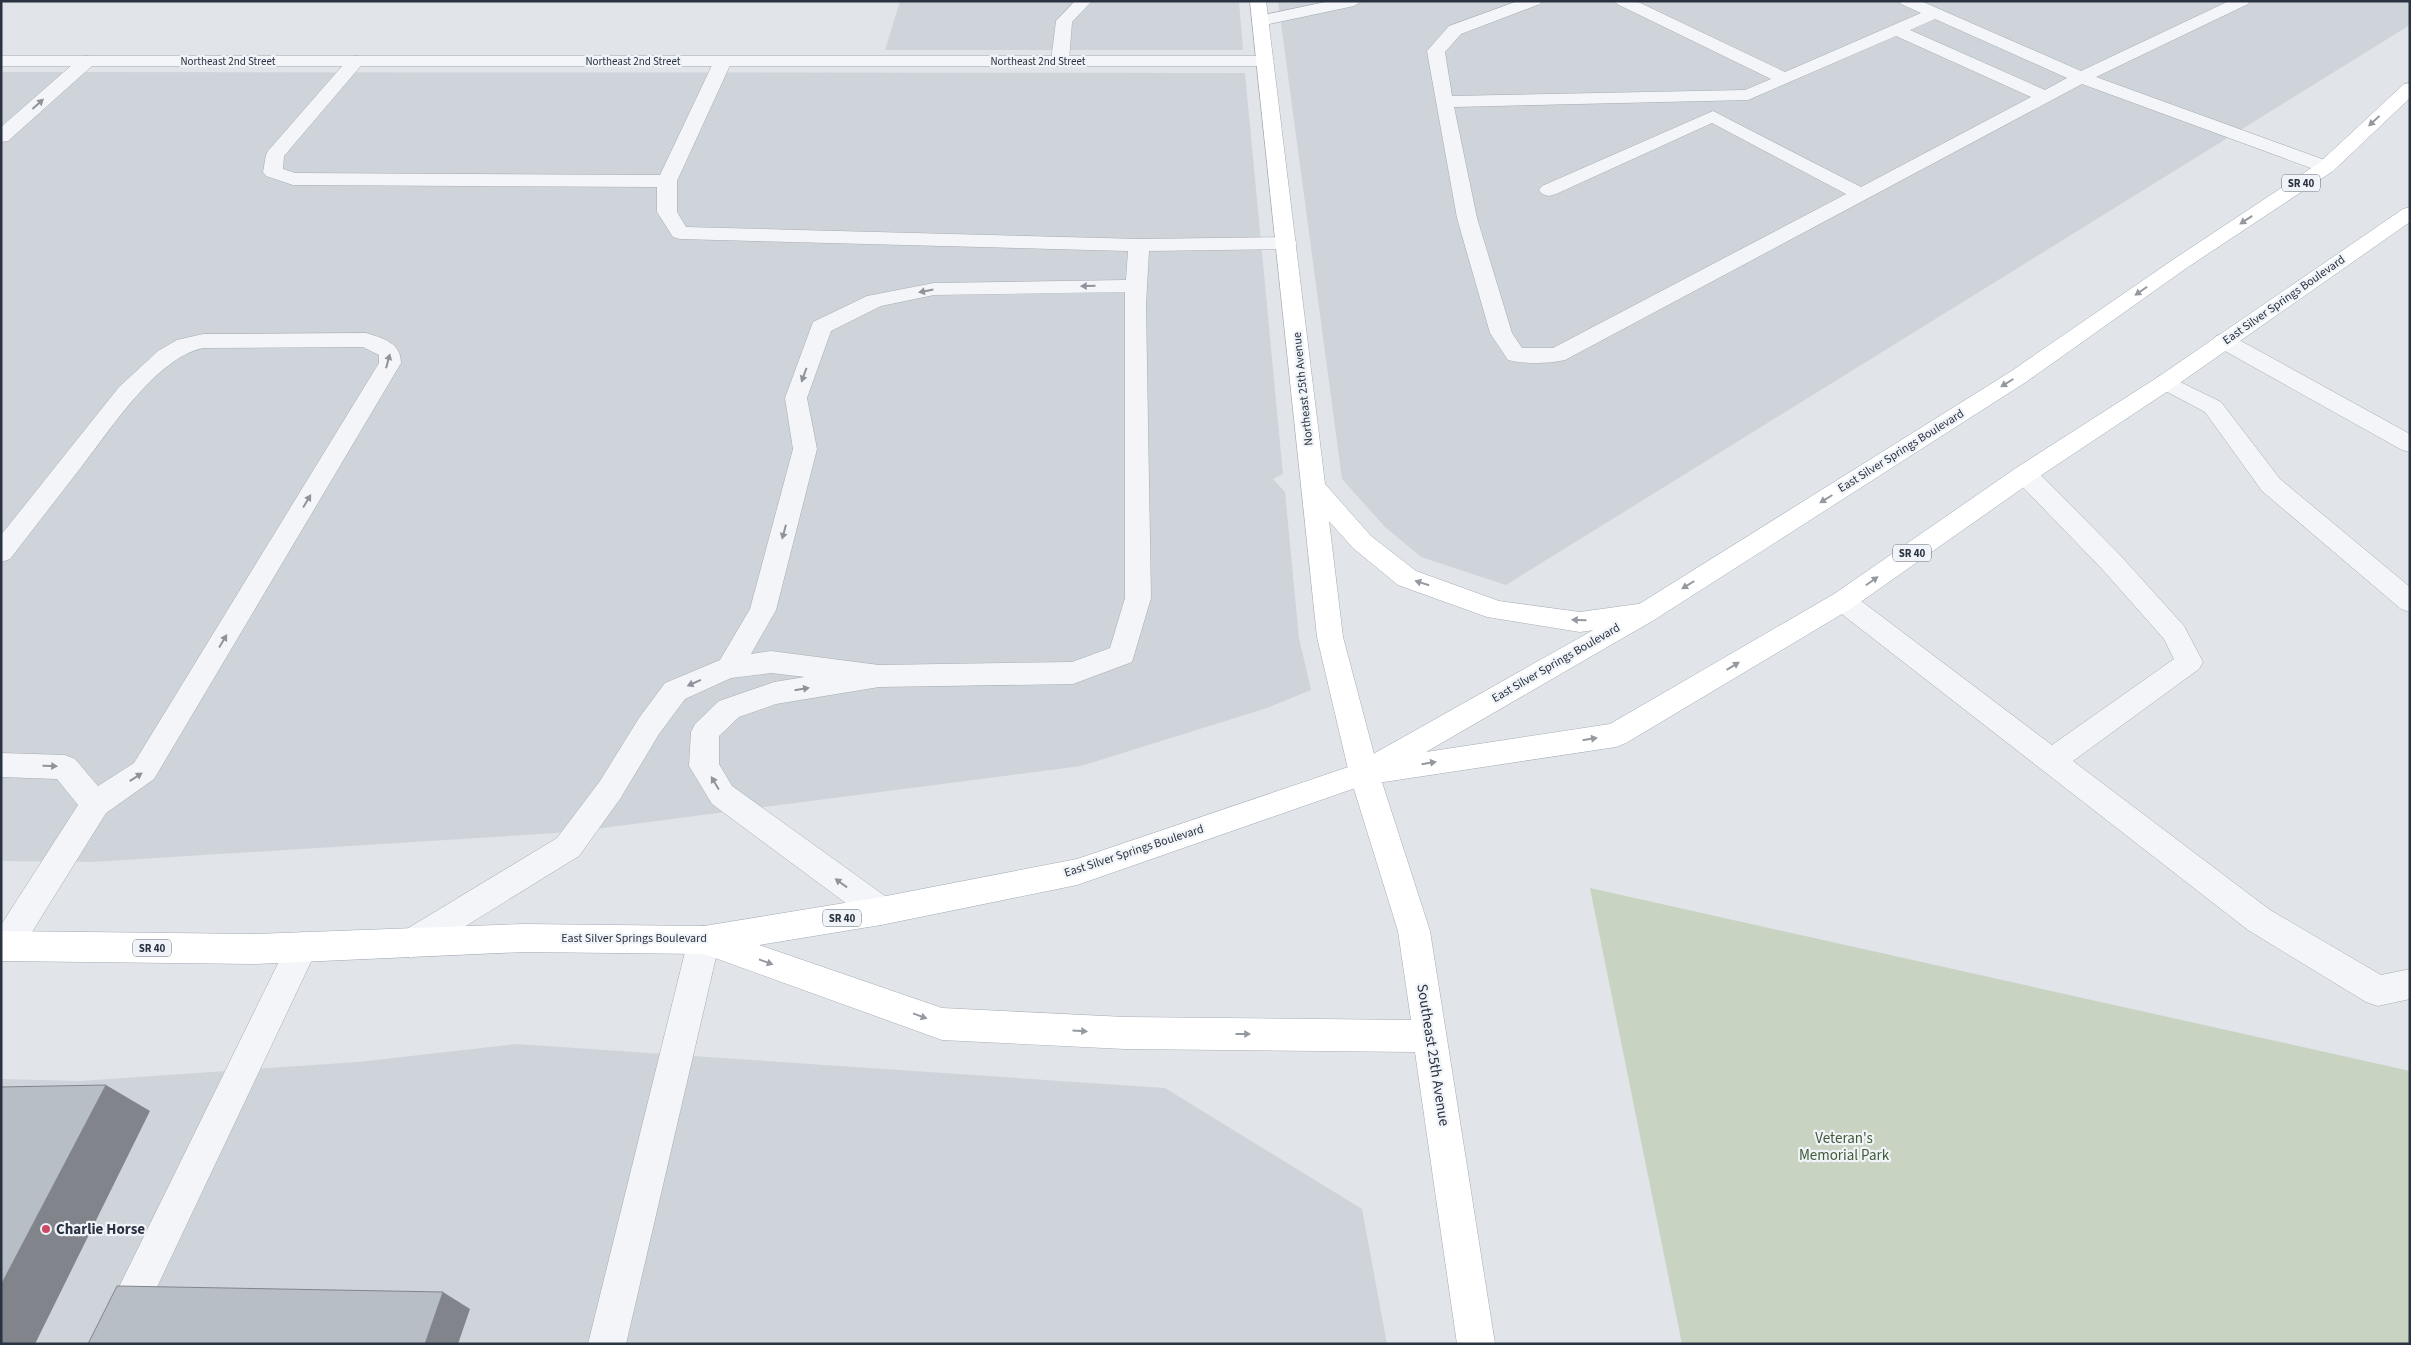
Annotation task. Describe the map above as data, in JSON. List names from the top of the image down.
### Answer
{
  "streets": {
    "main road": [
      "SR 40",
      "East Silver Springs Boulevard",
      "Northeast 25th Avenue",
      "Southeast 25th Avenue"
    ],
    "street": ["Northeast 2nd Street"]
  },
  "crossings": [
    ["Northeast 2nd Street", "Northeast 25th Avenue"],
    ["East Silver Springs Boulevard", "Northeast 25th Avenue"],
    ["East Silver Springs Boulevard", "Southeast 25th Avenue"],
    ["Northeast 25th Avenue", "Southeast 25th Avenue"]
  ],
  "parks": ["Veteran's Memorial Park"],
  "places": ["Charlie Horse"]
}
